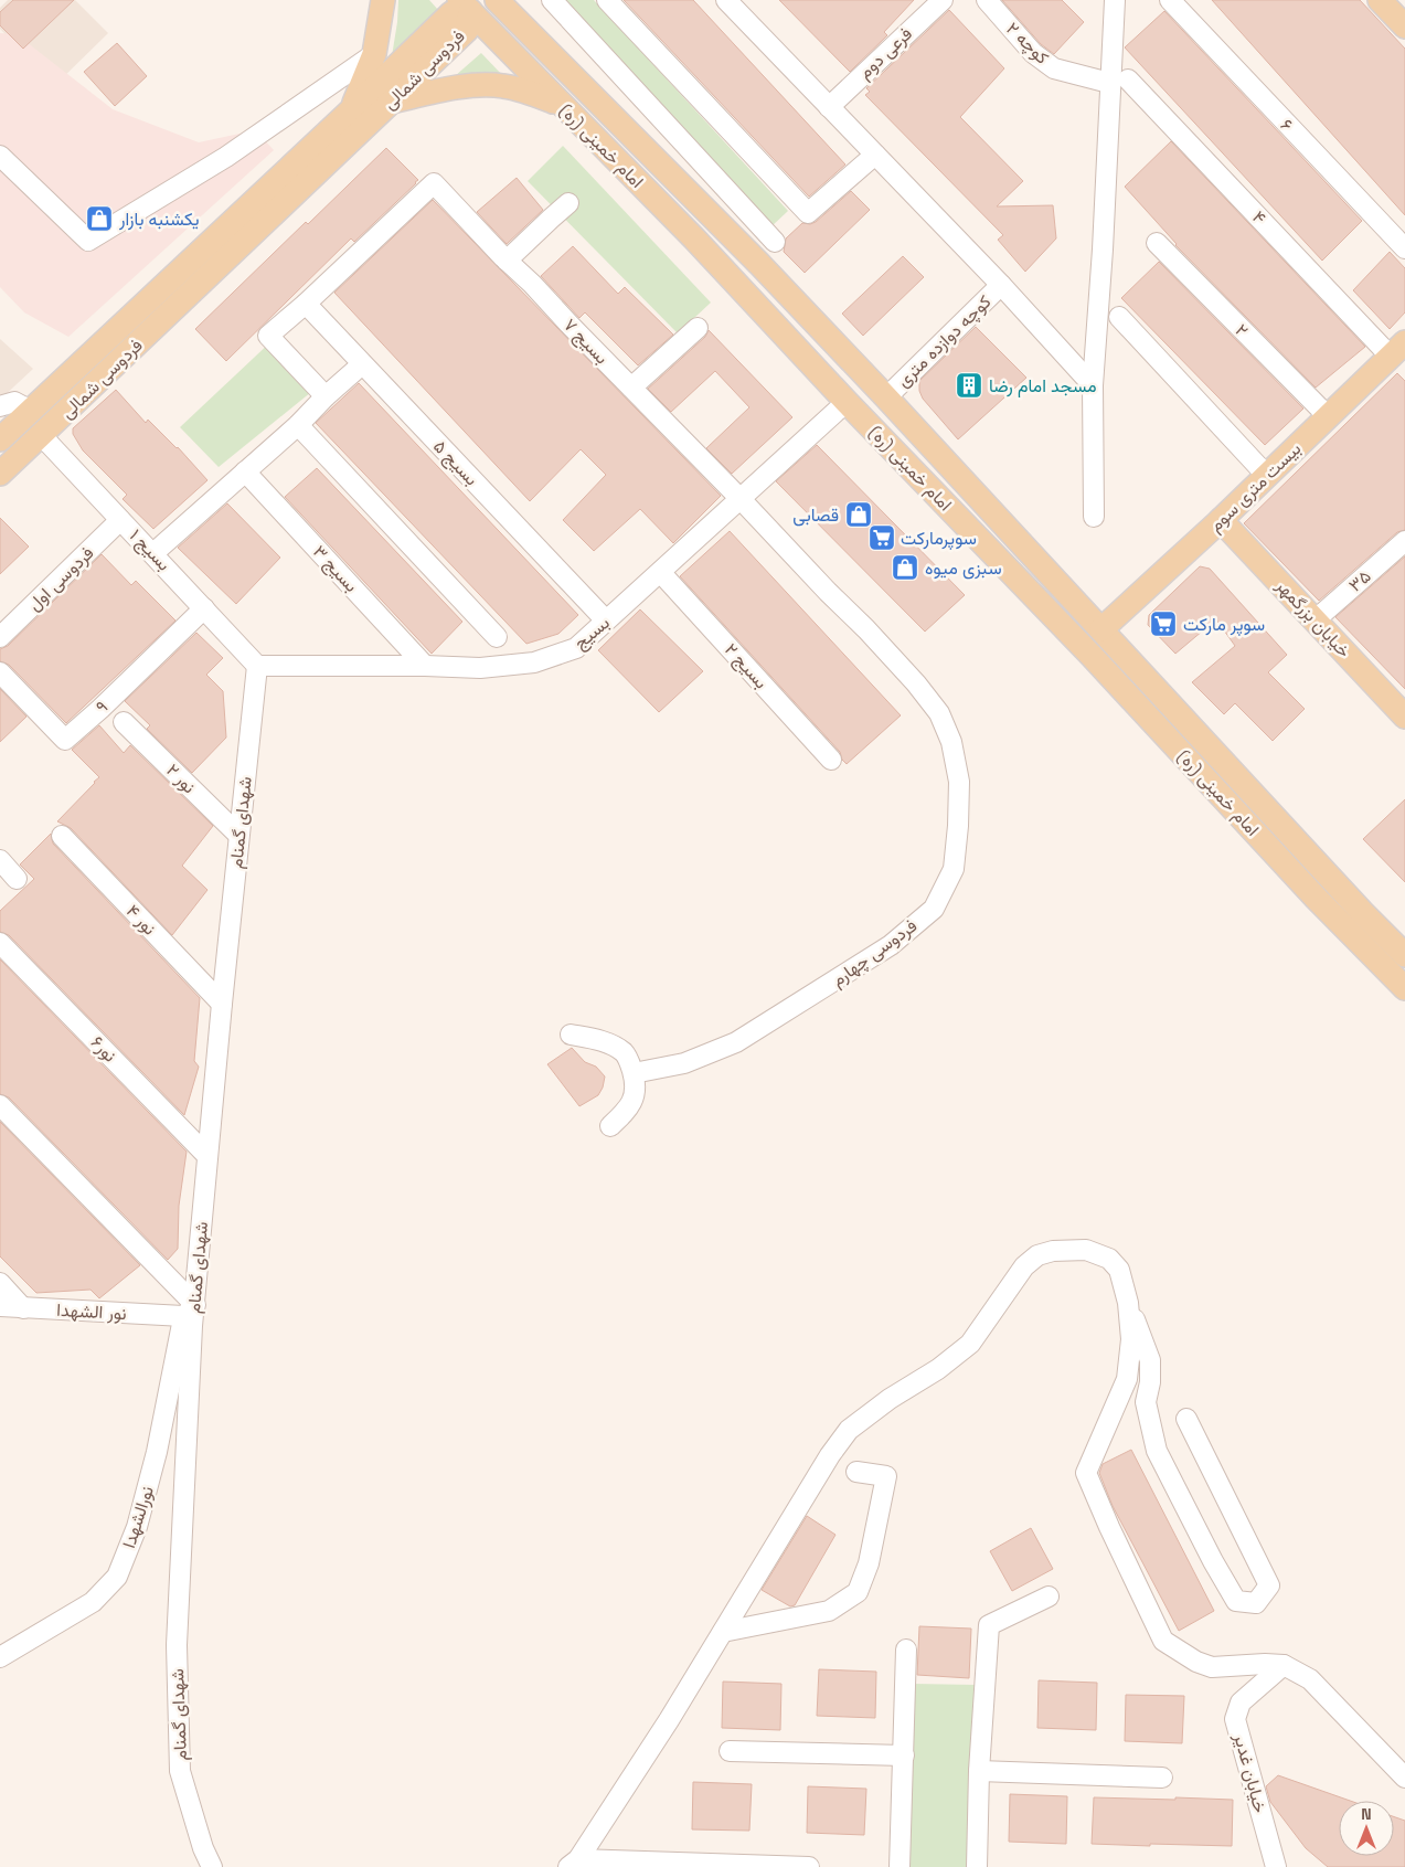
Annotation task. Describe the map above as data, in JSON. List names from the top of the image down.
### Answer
{
  "streets": {
    "main road": [
      "فردوسی شمالی",
      "امام خمینی (ره)",
      "بیست متری سوم",
      "خیابان بزرگمهر"
    ],
    "street": [
      "کوچه ۲",
      "فرعی دوم",
      "۶",
      "۴",
      "۲",
      "بسیج ۷",
      "کوچه دوازده متری",
      "بسیج ۵",
      "بسیج ۱",
      "بسیج ۳",
      "فردوسی اول",
      "۳۵",
      "بسیج",
      "بسیج ۲",
      "۹",
      "نور ۲",
      "شهدای گمنام",
      "نور ۴",
      "فردوسی چهارم",
      "نور۶",
      "نور الشهدا",
      "نورالشهدا",
      "خیابان غدیر"
    ]
  },
  "crossings": [
    ["کوچه ۲", "۴"],
    ["فردوسی شمالی", "امام خمینی (ره)"],
    ["فردوسی شمالی", "بسیج ۱"],
    ["امام خمینی (ره)", "کوچه دوازده متری"],
    ["امام خمینی (ره)", "بیست متری سوم"],
    ["امام خمینی (ره)", "بسیج"],
    ["۴", "بیست متری سوم"],
    ["۲", "بیست متری سوم"],
    ["بسیج ۷", "بسیج ۵"],
    ["بسیج ۷", "بسیج"],
    ["بسیج ۷", "فردوسی چهارم"],
    ["بسیج ۵", "بسیج"],
    ["بیست متری سوم", "خیابان بزرگمهر"],
    ["بسیج ۱", "فردوسی اول"],
    ["بسیج ۱", "بسیج"],
    ["بسیج ۱", "۹"],
    ["بسیج ۱", "شهدای گمنام"],
    ["بسیج ۳", "بسیج"],
    ["۳۵", "خیابان بزرگمهر"],
    ["بسیج", "بسیج ۲"],
    ["بسیج", "شهدای گمنام"],
    ["بسیج", "فردوسی چهارم"],
    ["نور ۲", "شهدای گمنام"],
    ["شهدای گمنام", "نور ۴"],
    ["شهدای گمنام", "نور۶"],
    ["شهدای گمنام", "نور الشهدا"],
    ["شهدای گمنام", "نورالشهدا"],
    ["نور الشهدا", "نورالشهدا"]
  ],
  "places": {
    "shop": ["یکشنبه بازار", "قصابی", "سبزی میوه"],
    "building": ["مسجد امام رضا"],
    "supermarket": ["سوپرمارکت", "سوپر مارکت"]
  },
  "north": "top"
}
